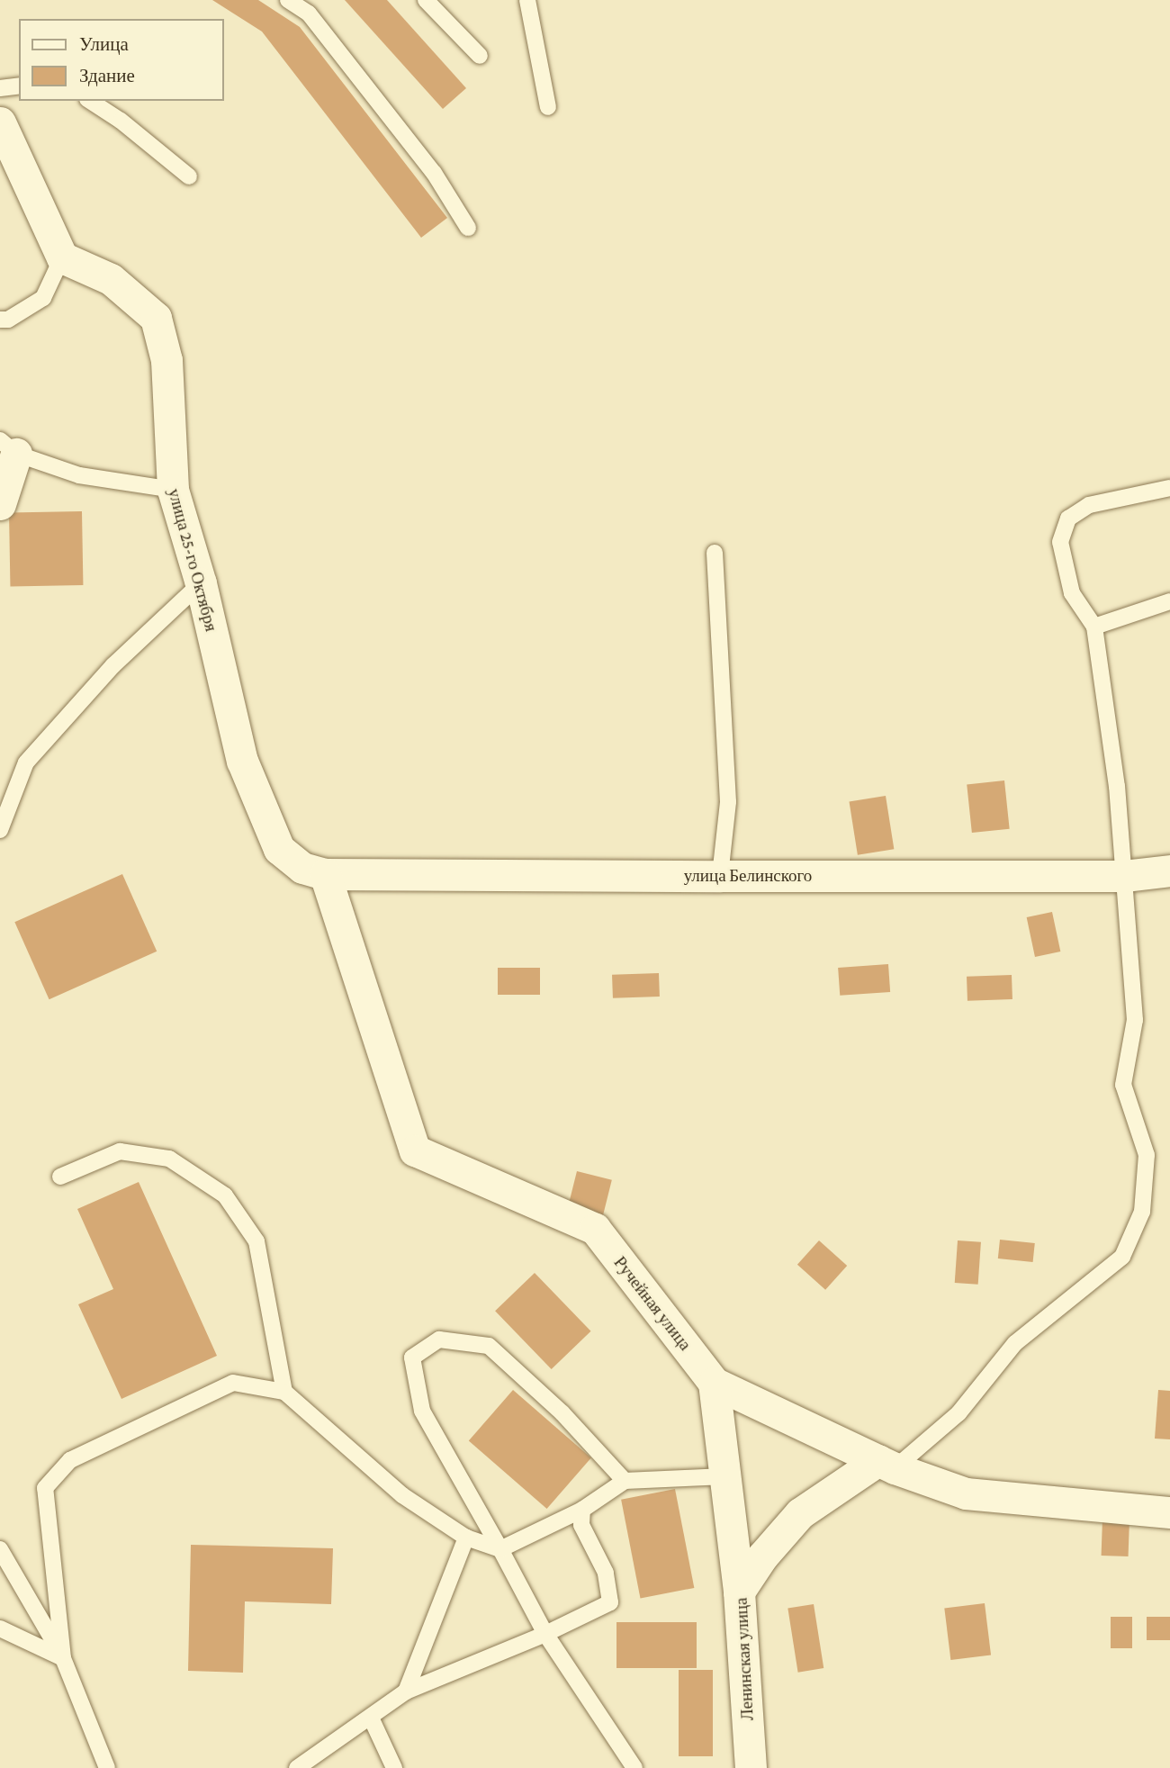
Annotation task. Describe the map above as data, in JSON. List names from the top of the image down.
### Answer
{
  "streets": {
    "street": [
      "улица 25-го Октября",
      "улица Белинского",
      "Ручейная улица",
      "Ленинская улица"
    ]
  },
  "crossings": [
    ["улица 25-го Октября", "улица Белинского"],
    ["улица 25-го Октября", "Ручейная улица"],
    ["улица Белинского", "Ручейная улица"],
    ["Ручейная улица", "Ленинская улица"]
  ],
  "legend": ["Улица", "Здание"]
}
